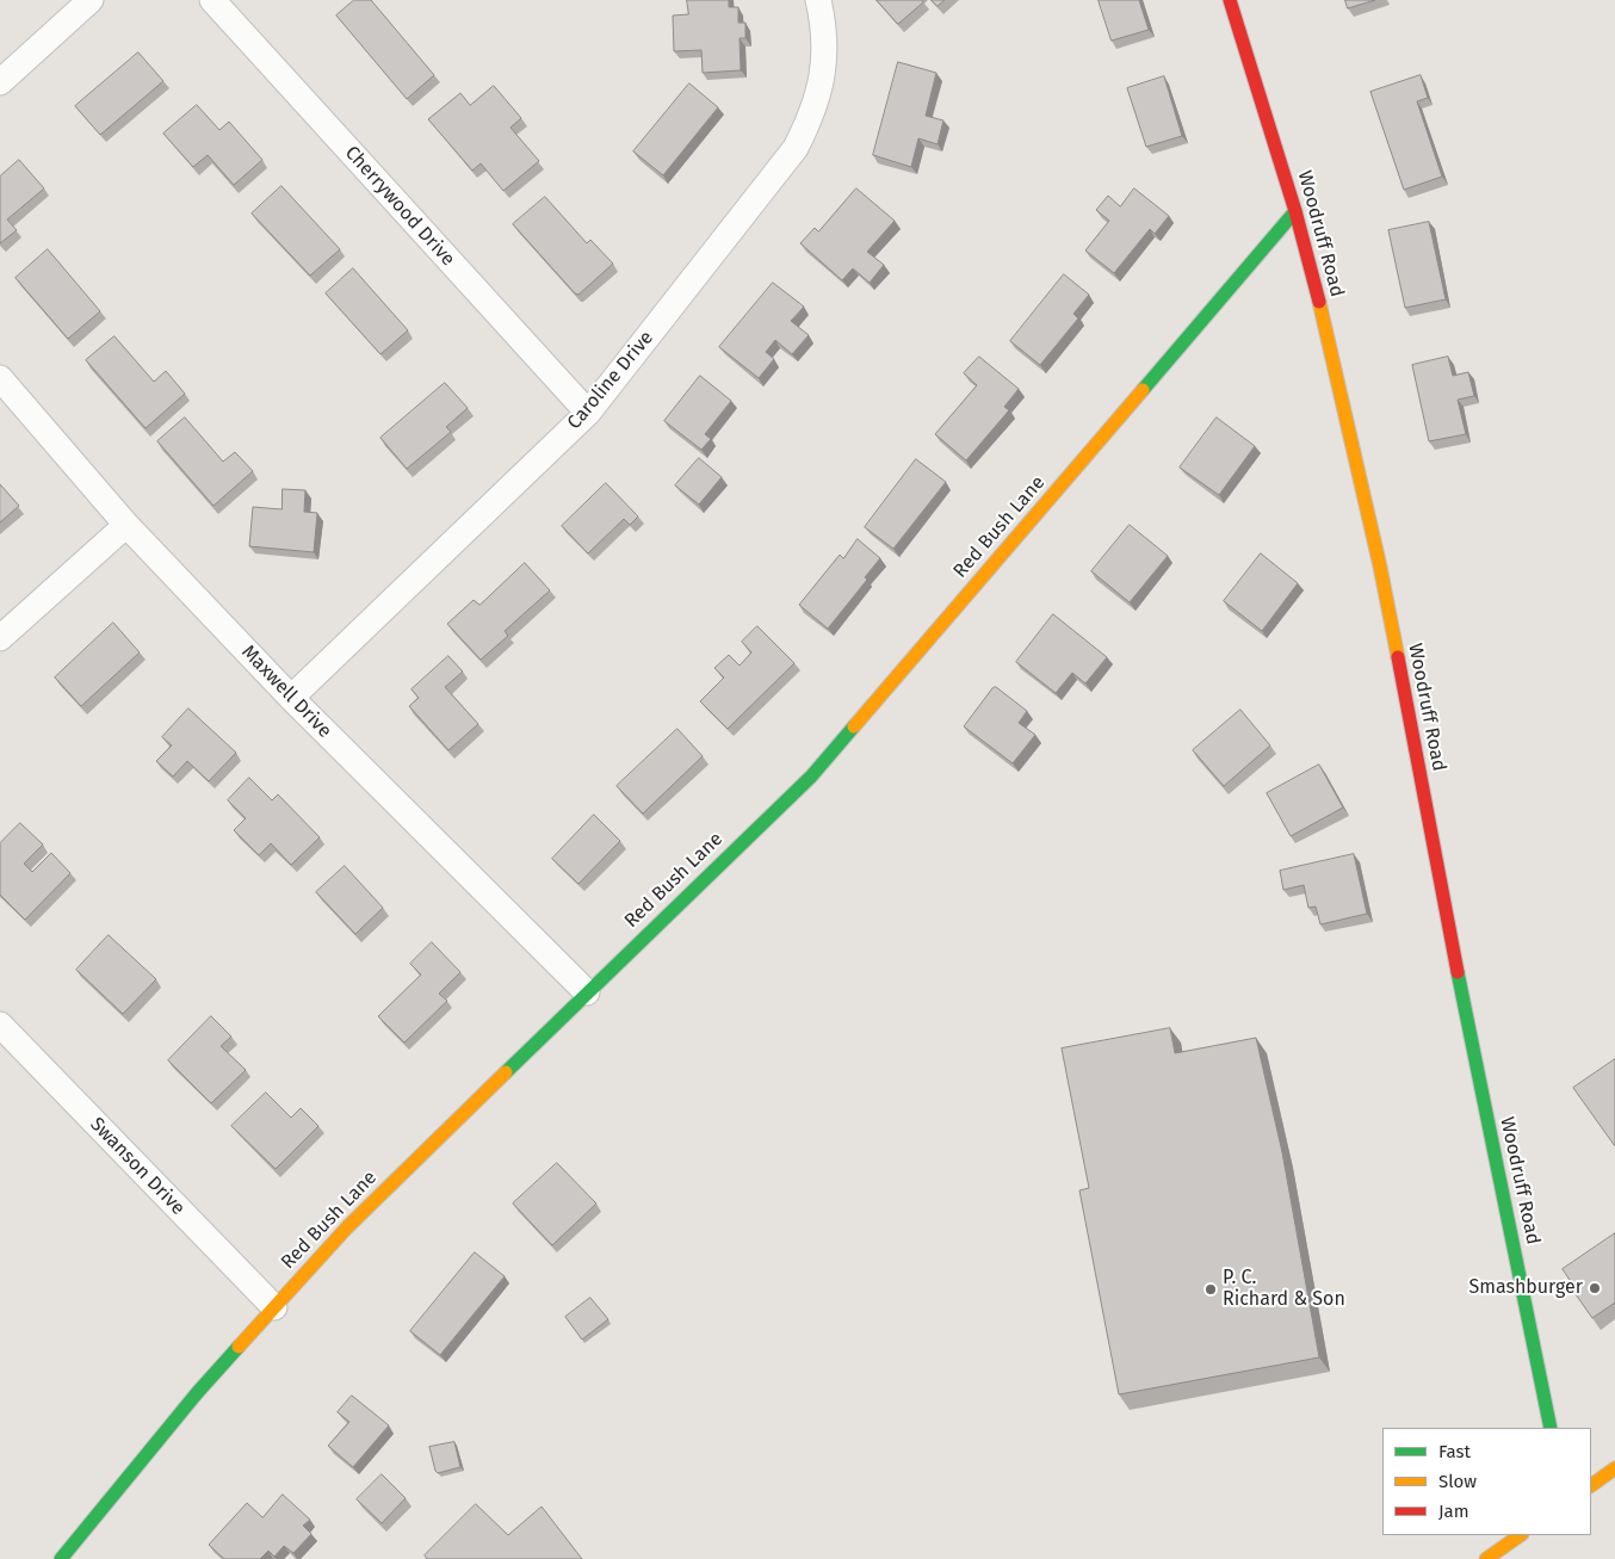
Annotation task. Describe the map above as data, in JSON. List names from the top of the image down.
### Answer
{
  "streets": {
    "street": [
      "Cherrywood Drive",
      "Woodruff Road",
      "Caroline Drive",
      "Red Bush Lane",
      "Maxwell Drive",
      "Swanson Drive"
    ]
  },
  "crossings": [
    ["Cherrywood Drive", "Caroline Drive"],
    ["Woodruff Road", "Red Bush Lane"],
    ["Caroline Drive", "Maxwell Drive"],
    ["Red Bush Lane", "Maxwell Drive"],
    ["Red Bush Lane", "Swanson Drive"]
  ],
  "places": ["Smashburger", "P. C. Richard & Son"],
  "legend": ["Fast", "Slow", "Jam"]
}
